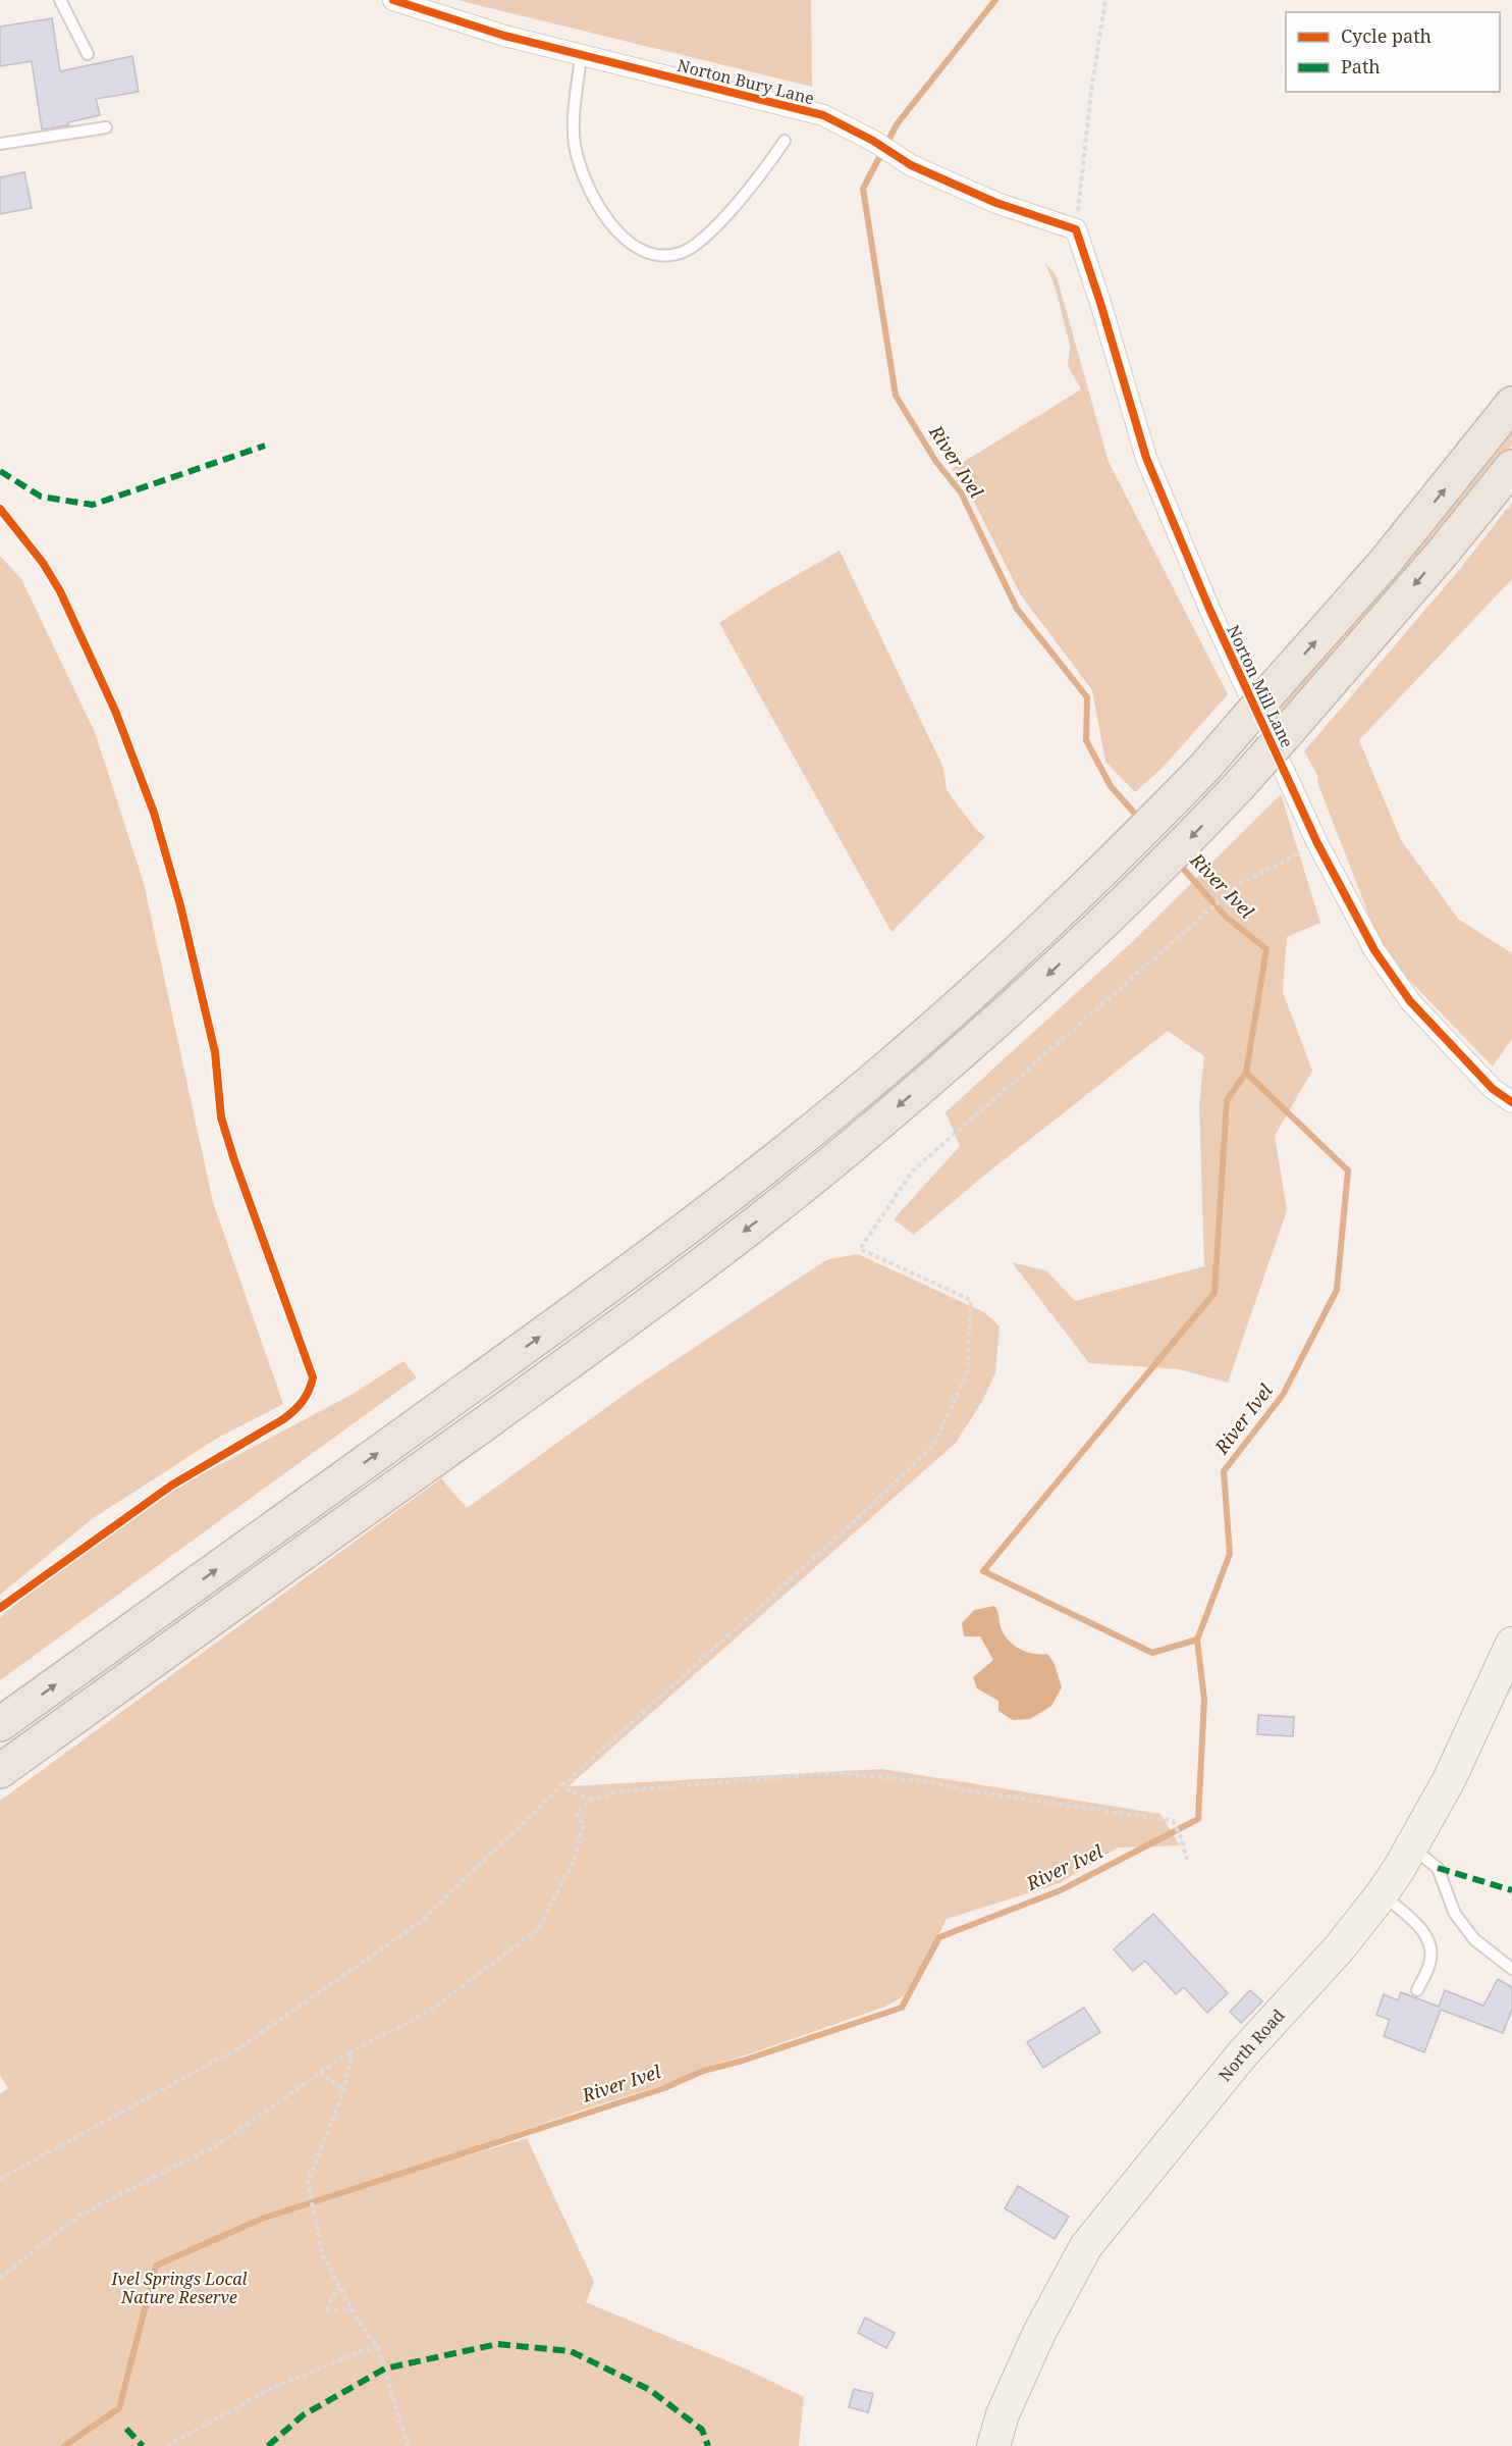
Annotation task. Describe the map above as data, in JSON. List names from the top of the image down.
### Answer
{
  "streets": {
    "main road": ["North Road"],
    "street": ["Norton Bury Lane", "Norton Mill Lane"]
  },
  "crossings": [
    ["Norton Bury Lane", "Norton Mill Lane"]
  ],
  "water": ["River Ivel"],
  "parks": ["Ivel Springs Local Nature Reserve"],
  "legend": ["Cycle path", "Path"]
}
